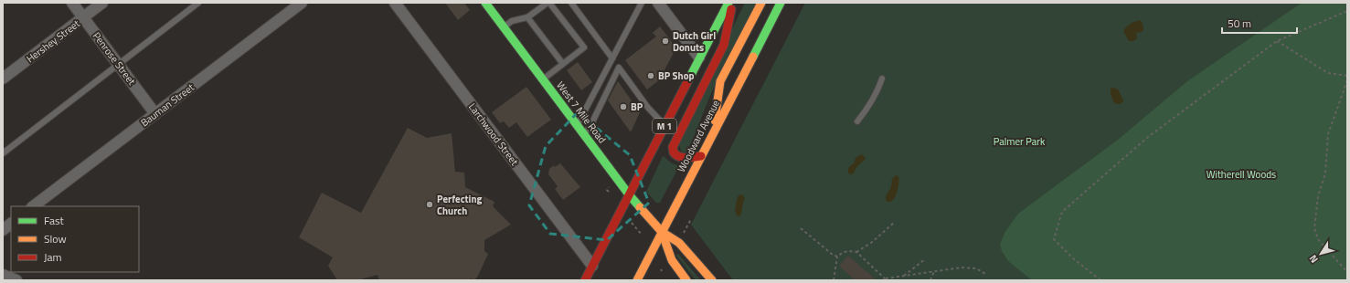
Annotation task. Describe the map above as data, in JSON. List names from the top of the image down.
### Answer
{
  "streets": {
    "main road": ["West 7 Mile Road", "M 1", "Woodward Avenue"],
    "street": [
      "Hershey Street",
      "Penrose Street",
      "Bauman Street",
      "Larchwood Street"
    ]
  },
  "crossings": [
    ["Hershey Street", "Penrose Street"],
    ["Penrose Street", "Bauman Street"],
    ["West 7 Mile Road", "M 1"],
    ["West 7 Mile Road", "Woodward Avenue"],
    ["M 1", "Larchwood Street"]
  ],
  "parks": ["Palmer Park", "Witherell Woods"],
  "places": [
    "Dutch Girl Donuts",
    "BP Shop",
    "BP",
    "Perfecting Church"
  ],
  "legend": ["Fast", "Slow", "Jam"],
  "scale_bar": "50 m",
  "north": "bottom left"
}
